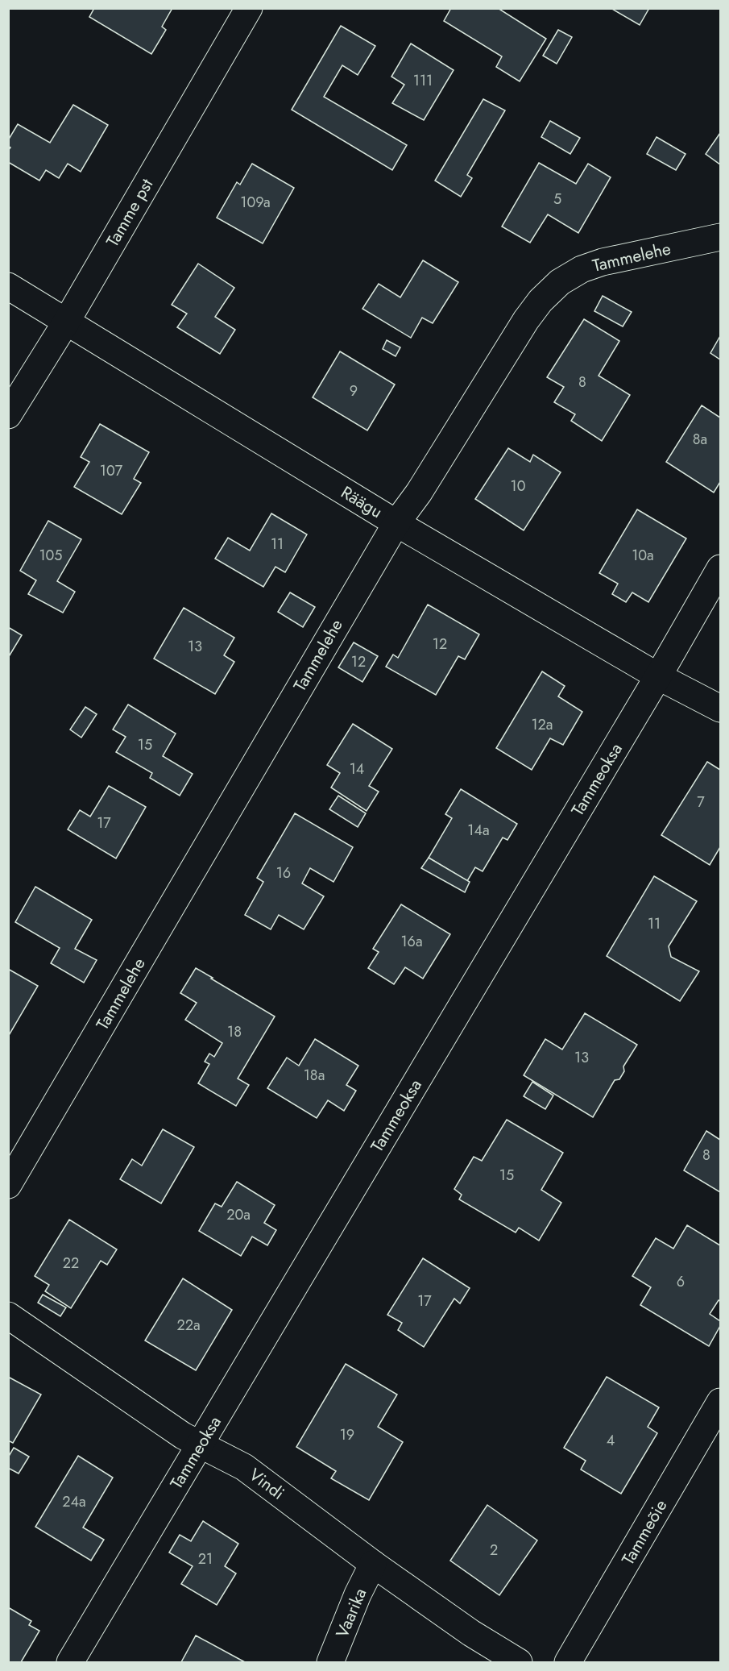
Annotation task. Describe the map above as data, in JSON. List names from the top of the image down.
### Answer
{
  "streets": {
    "street": [
      "Tamme pst",
      "Tammelehe",
      "Räägu",
      "Tammeoksa",
      "Vindi",
      "Tammeõie",
      "Vaarika"
    ]
  },
  "crossings": [
    ["Tamme pst", "Räägu"],
    ["Tammelehe", "Räägu"],
    ["Räägu", "Tammeoksa"],
    ["Tammeoksa", "Vindi"],
    ["Vindi", "Vaarika"]
  ],
  "house_numbers": [
    "111",
    "5",
    "109a",
    "8",
    "9",
    "8a",
    "107",
    "10",
    "11",
    "105",
    "10a",
    "12",
    "13",
    "12",
    "12a",
    "15",
    "14",
    "7",
    "17",
    "14a",
    "16",
    "11",
    "16a",
    "18",
    "13",
    "18a",
    "8",
    "15",
    "20a",
    "22",
    "6",
    "17",
    "22a",
    "19",
    "4",
    "24a",
    "2",
    "21"
  ]
}
